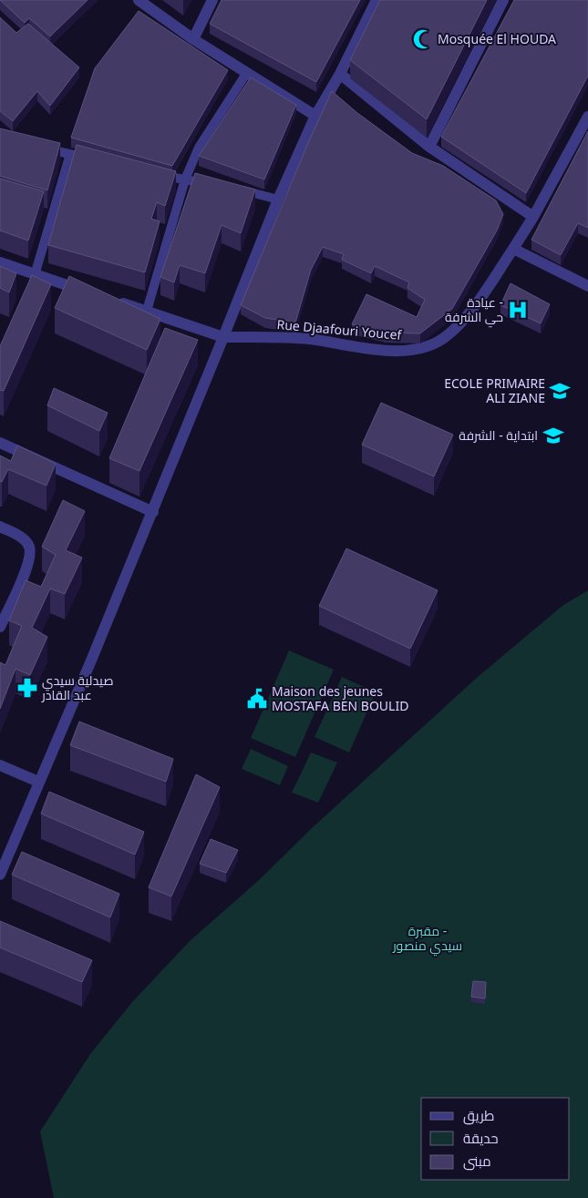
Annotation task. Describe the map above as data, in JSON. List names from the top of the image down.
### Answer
{
  "streets": {
    "street": ["Rue Djaafouri Youcef"]
  },
  "parks": ["مقبرة - سيدي منصور"],
  "places": {
    "mosque": ["Mosquée El HOUDA"],
    "hospital": ["عيادة - حي الشرفة"],
    "school or university": ["ECOLE PRIMAIRE ALI ZIANE", "ابتداية - الشرفة"],
    "pharmacy": ["صيدلية سيدي عبد القادر"],
    "public building": ["Maison des jeunes MOSTAFA BEN BOULID"]
  },
  "legend": ["طريق", "حديقة", "مبنى"]
}
